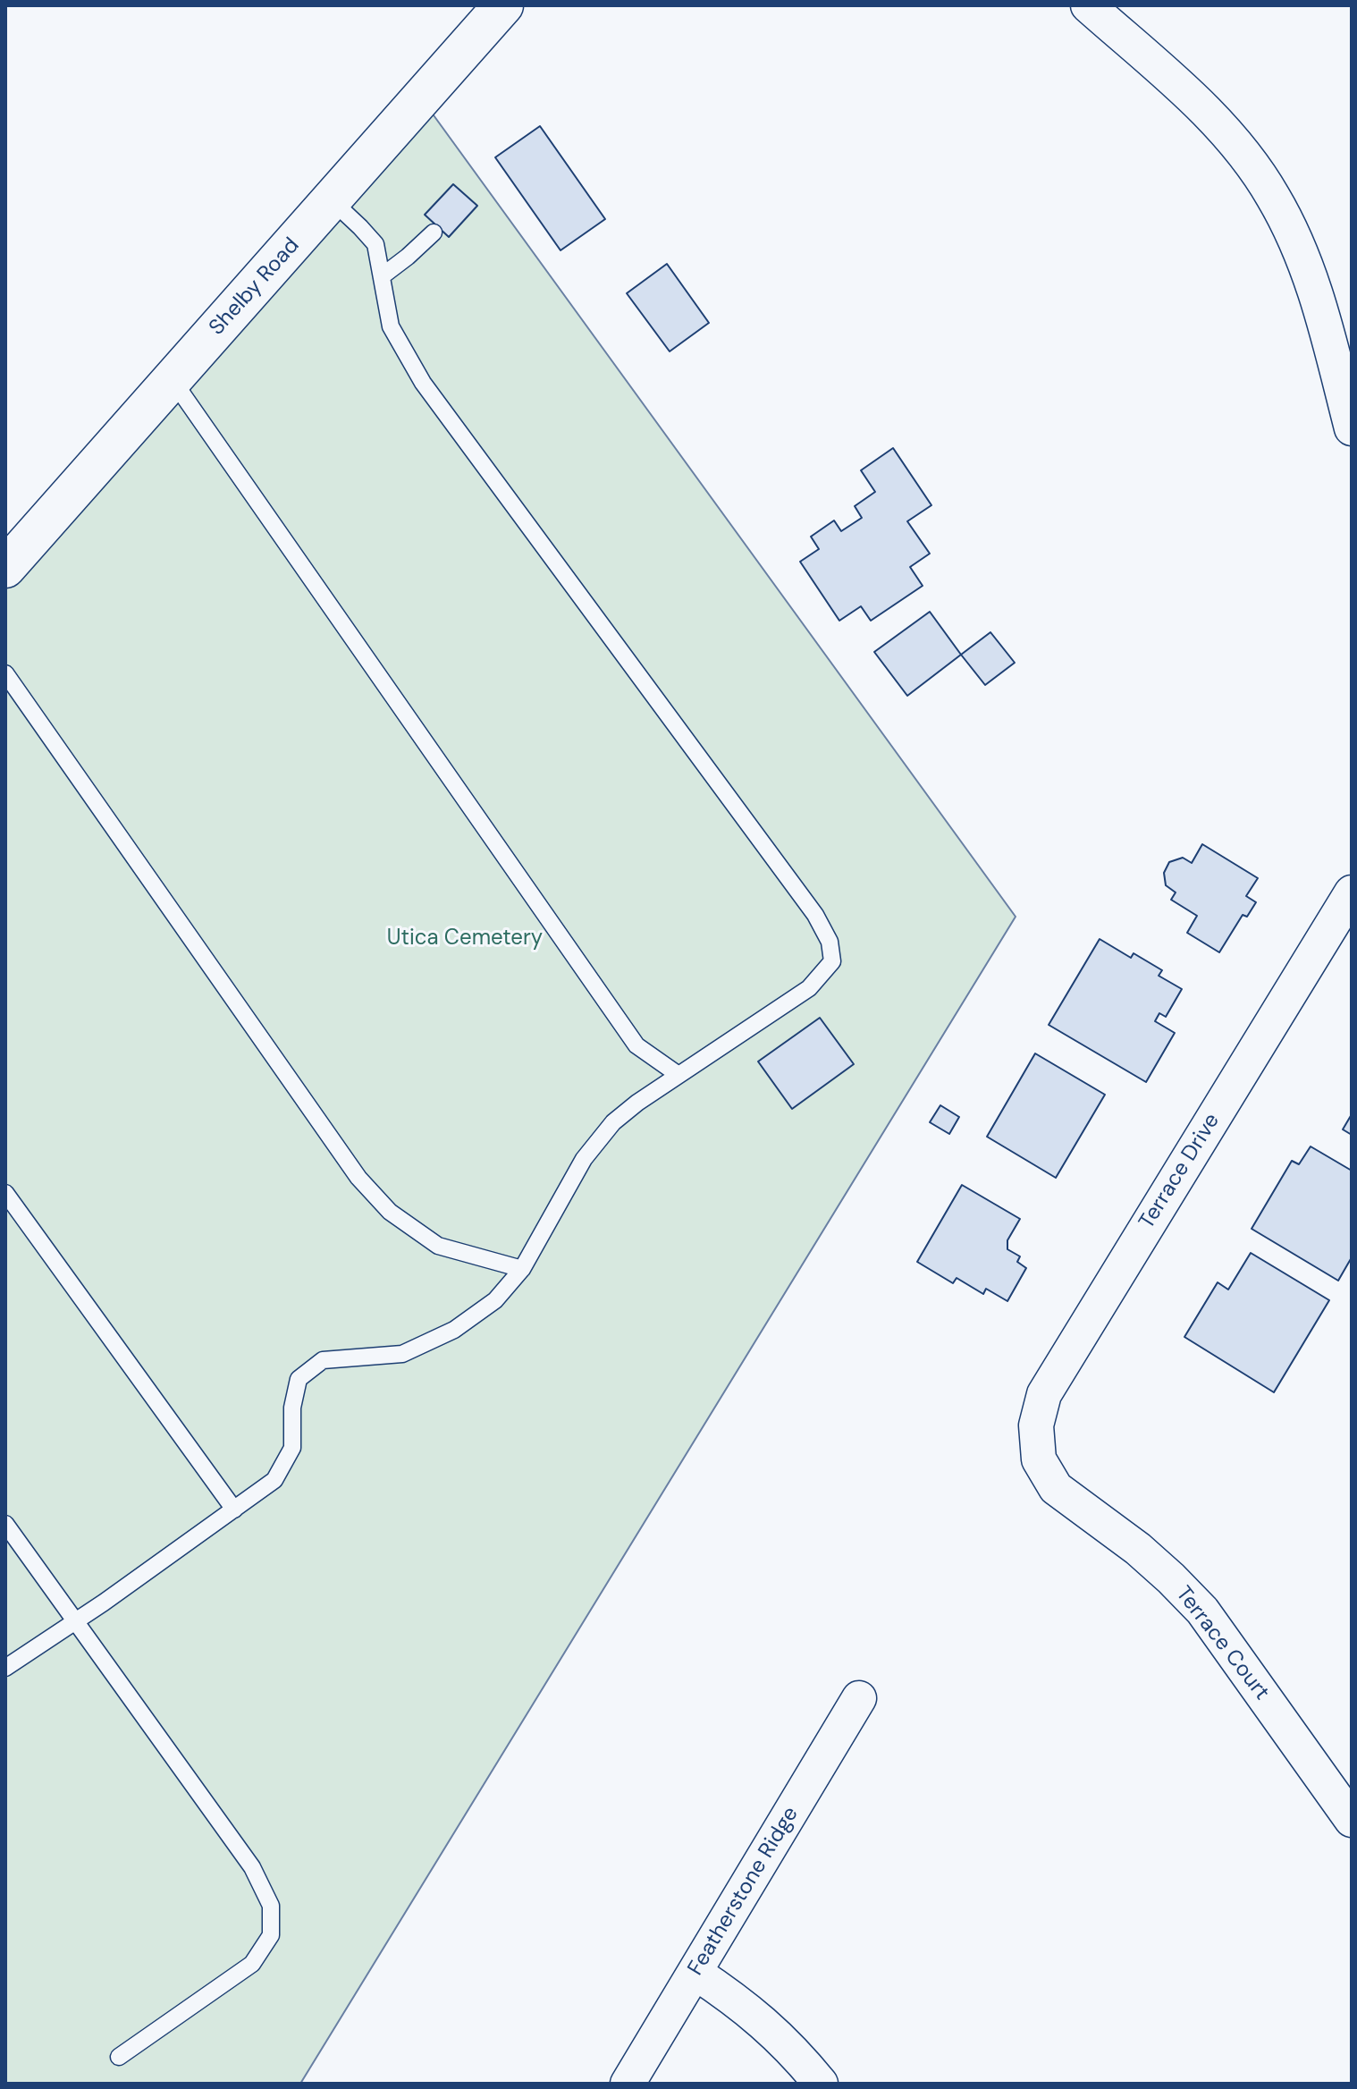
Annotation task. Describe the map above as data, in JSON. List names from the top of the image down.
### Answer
{
  "streets": {
    "street": [
      "Shelby Road",
      "Terrace Drive",
      "Terrace Court",
      "Featherstone Ridge"
    ]
  },
  "crossings": [
    ["Terrace Drive", "Terrace Court"]
  ],
  "parks": ["Utica Cemetery"]
}
